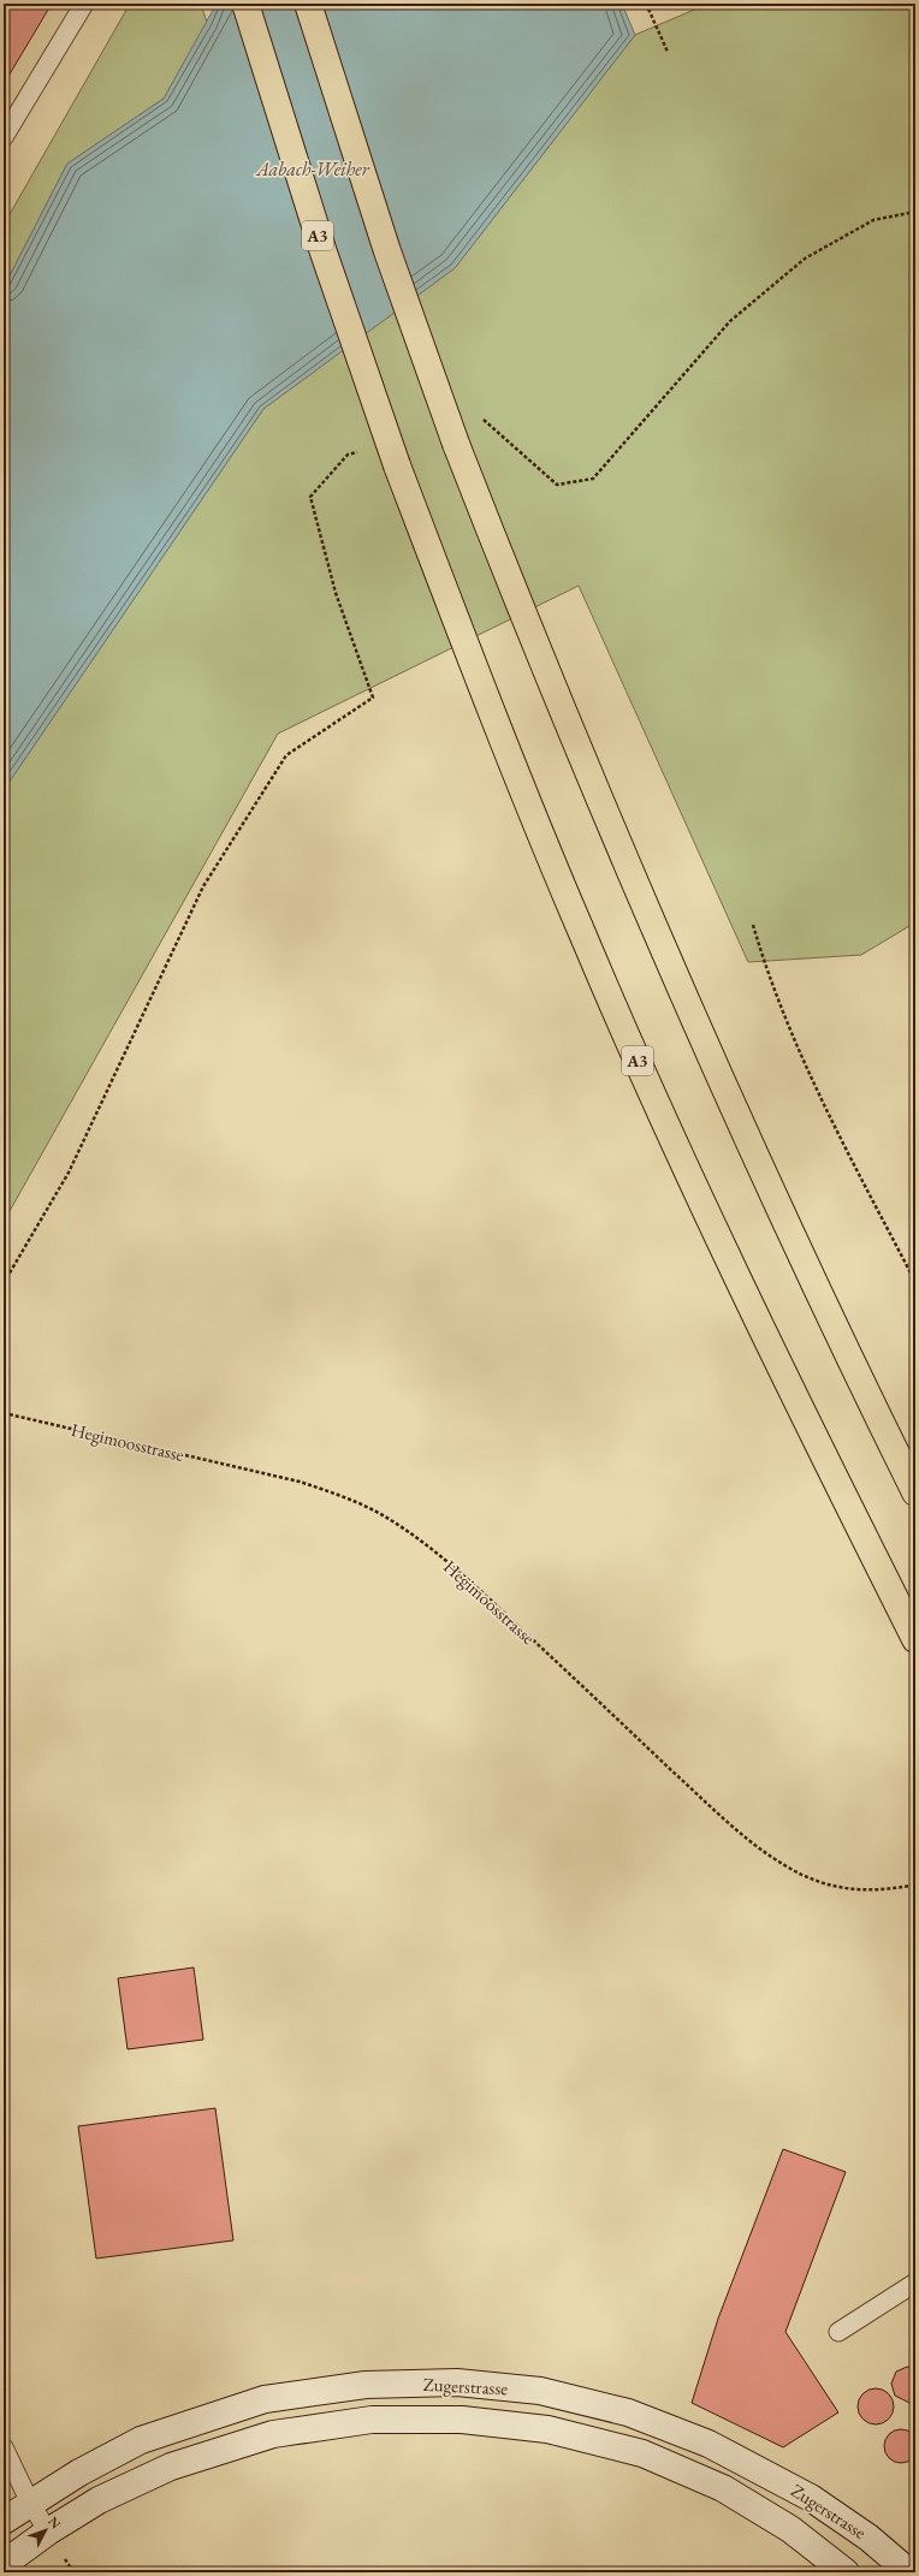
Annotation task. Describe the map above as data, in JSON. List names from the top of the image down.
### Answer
{
  "streets": {
    "highway": ["A3"],
    "main road": ["Zugerstrasse"],
    "path": ["Hegimoosstrasse"]
  },
  "water": ["Aabach-Weiher"],
  "north": "top right"
}
